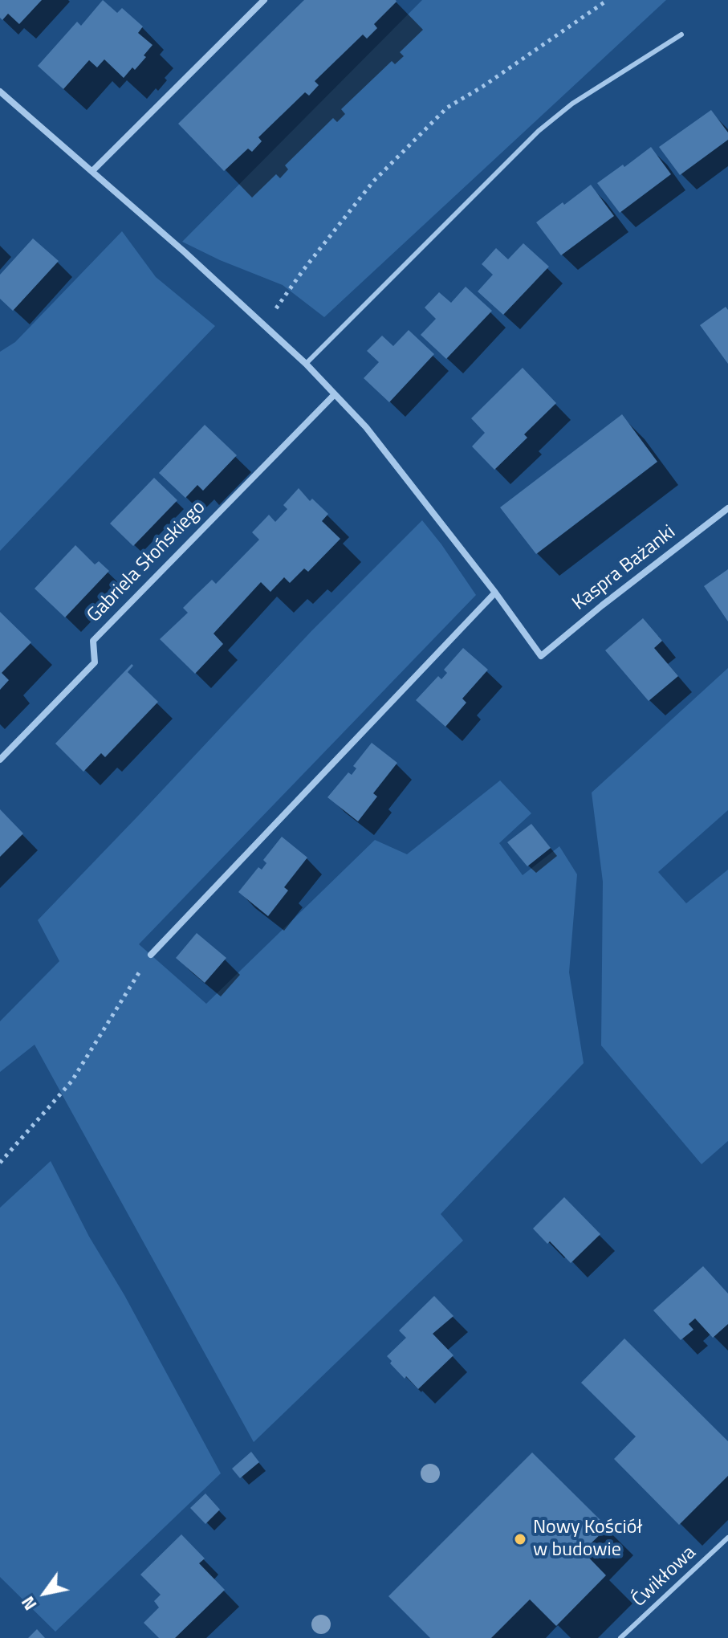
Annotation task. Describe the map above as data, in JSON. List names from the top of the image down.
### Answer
{
  "streets": {
    "street": ["Gabriela Słońskiego", "Kaspra Bażanki"],
    "lane": ["Ćwikłowa"]
  },
  "places": ["Nowy Kościół w budowie"],
  "north": "bottom left"
}
